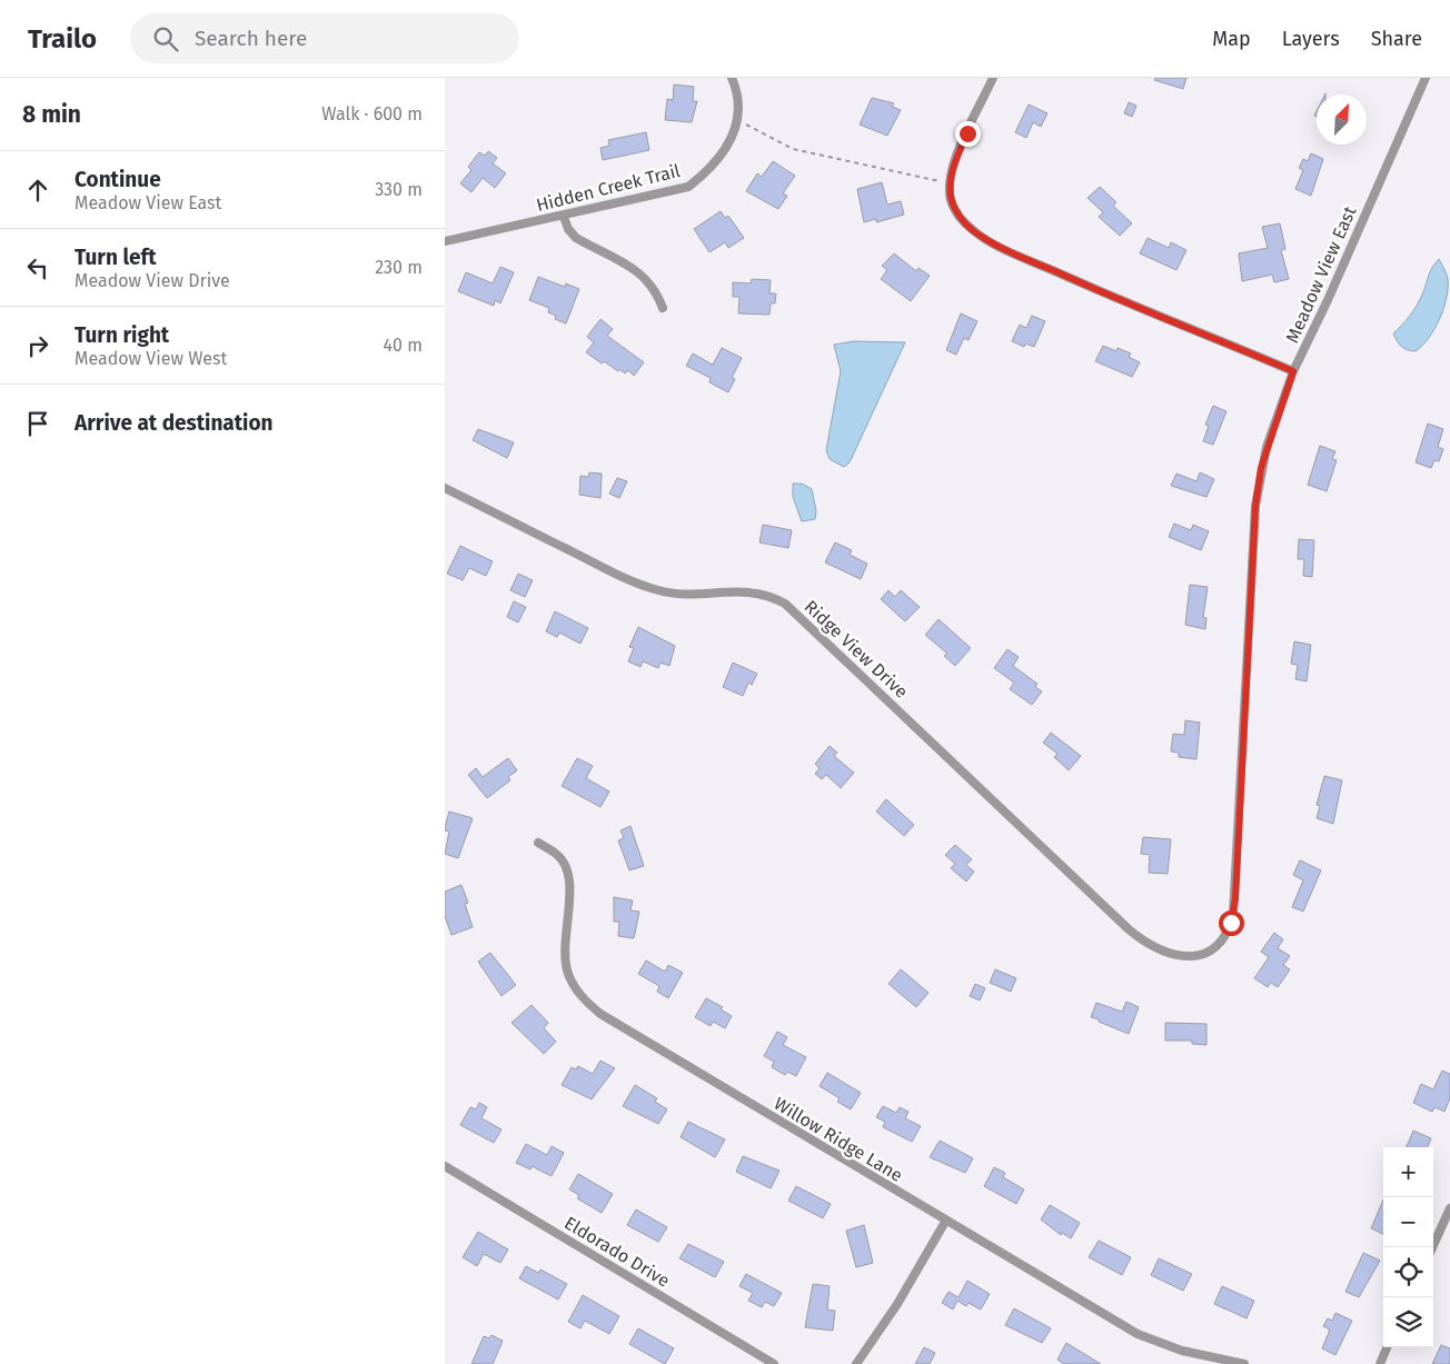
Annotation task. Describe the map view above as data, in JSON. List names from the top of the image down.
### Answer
{
  "streets": {
    "street": [
      "Hidden Creek Trail",
      "Meadow View East",
      "Ridge View Drive",
      "Willow Ridge Lane",
      "Eldorado Drive"
    ]
  },
  "crossings": [
    ["Meadow View East", "Ridge View Drive"]
  ],
  "north": "top right",
  "page": {
    "header": "Trailo",
    "search": "Search here",
    "nav": ["Map", "Layers", "Share"],
    "heading": ["8 min", "Walk · 600 m"],
    "list": [
      ["Continue", "Meadow View East", "330 m"],
      ["Turn left", "Meadow View Drive", "230 m"],
      ["Turn right", "Meadow View West", "40 m"],
      "Arrive at destination"
    ],
    "map_buttons": ["+", "−"]
  }
}
